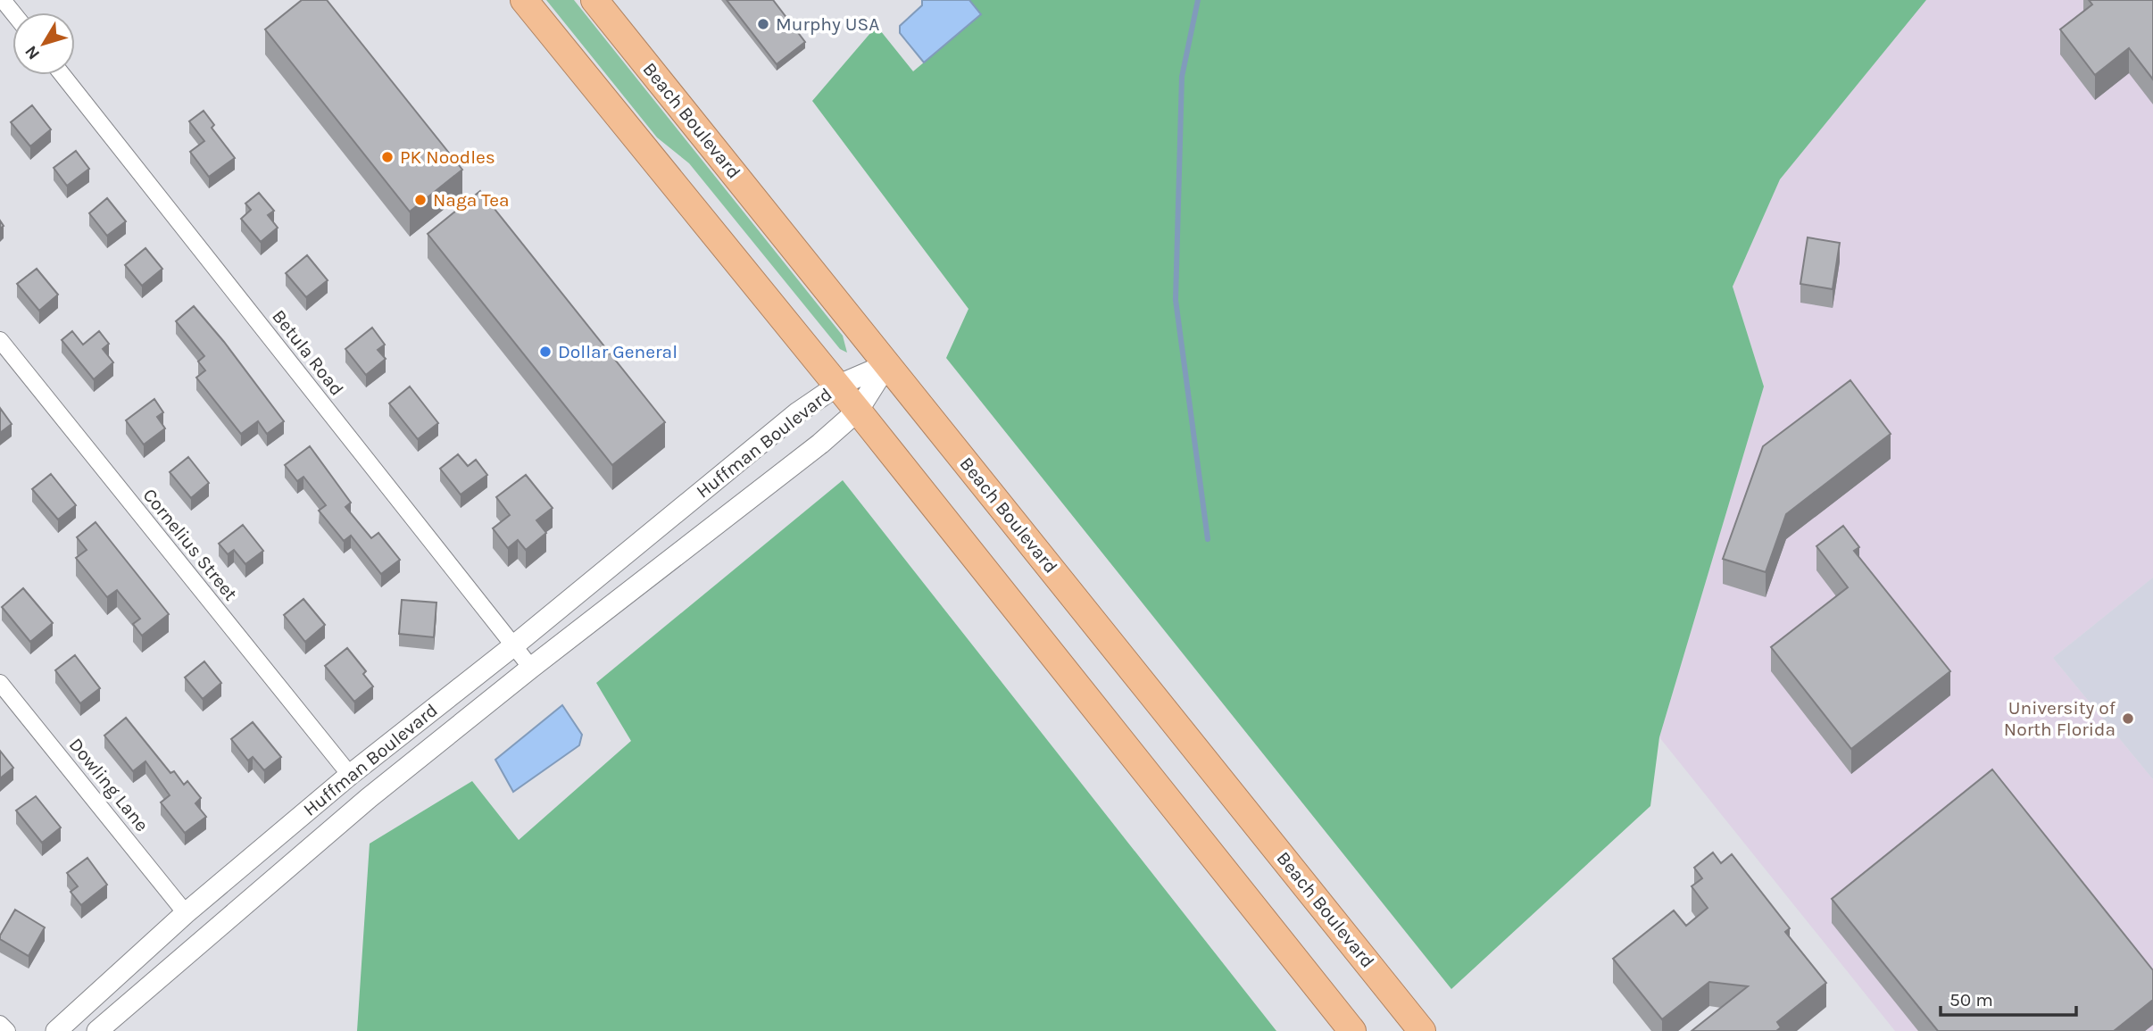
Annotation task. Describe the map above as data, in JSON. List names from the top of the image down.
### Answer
{
  "streets": {
    "highway": ["Beach Boulevard"],
    "street": [
      "Betula Road",
      "Huffman Boulevard",
      "Cornelius Street",
      "Dowling Lane"
    ]
  },
  "crossings": [
    ["Beach Boulevard", "Huffman Boulevard"],
    ["Betula Road", "Huffman Boulevard"],
    ["Huffman Boulevard", "Cornelius Street"],
    ["Huffman Boulevard", "Dowling Lane"]
  ],
  "places": [
    "Murphy USA",
    "PK Noodles",
    "Naga Tea",
    "Dollar General",
    "University of North Florida"
  ],
  "scale_bar": "50 m",
  "north": "bottom left"
}
